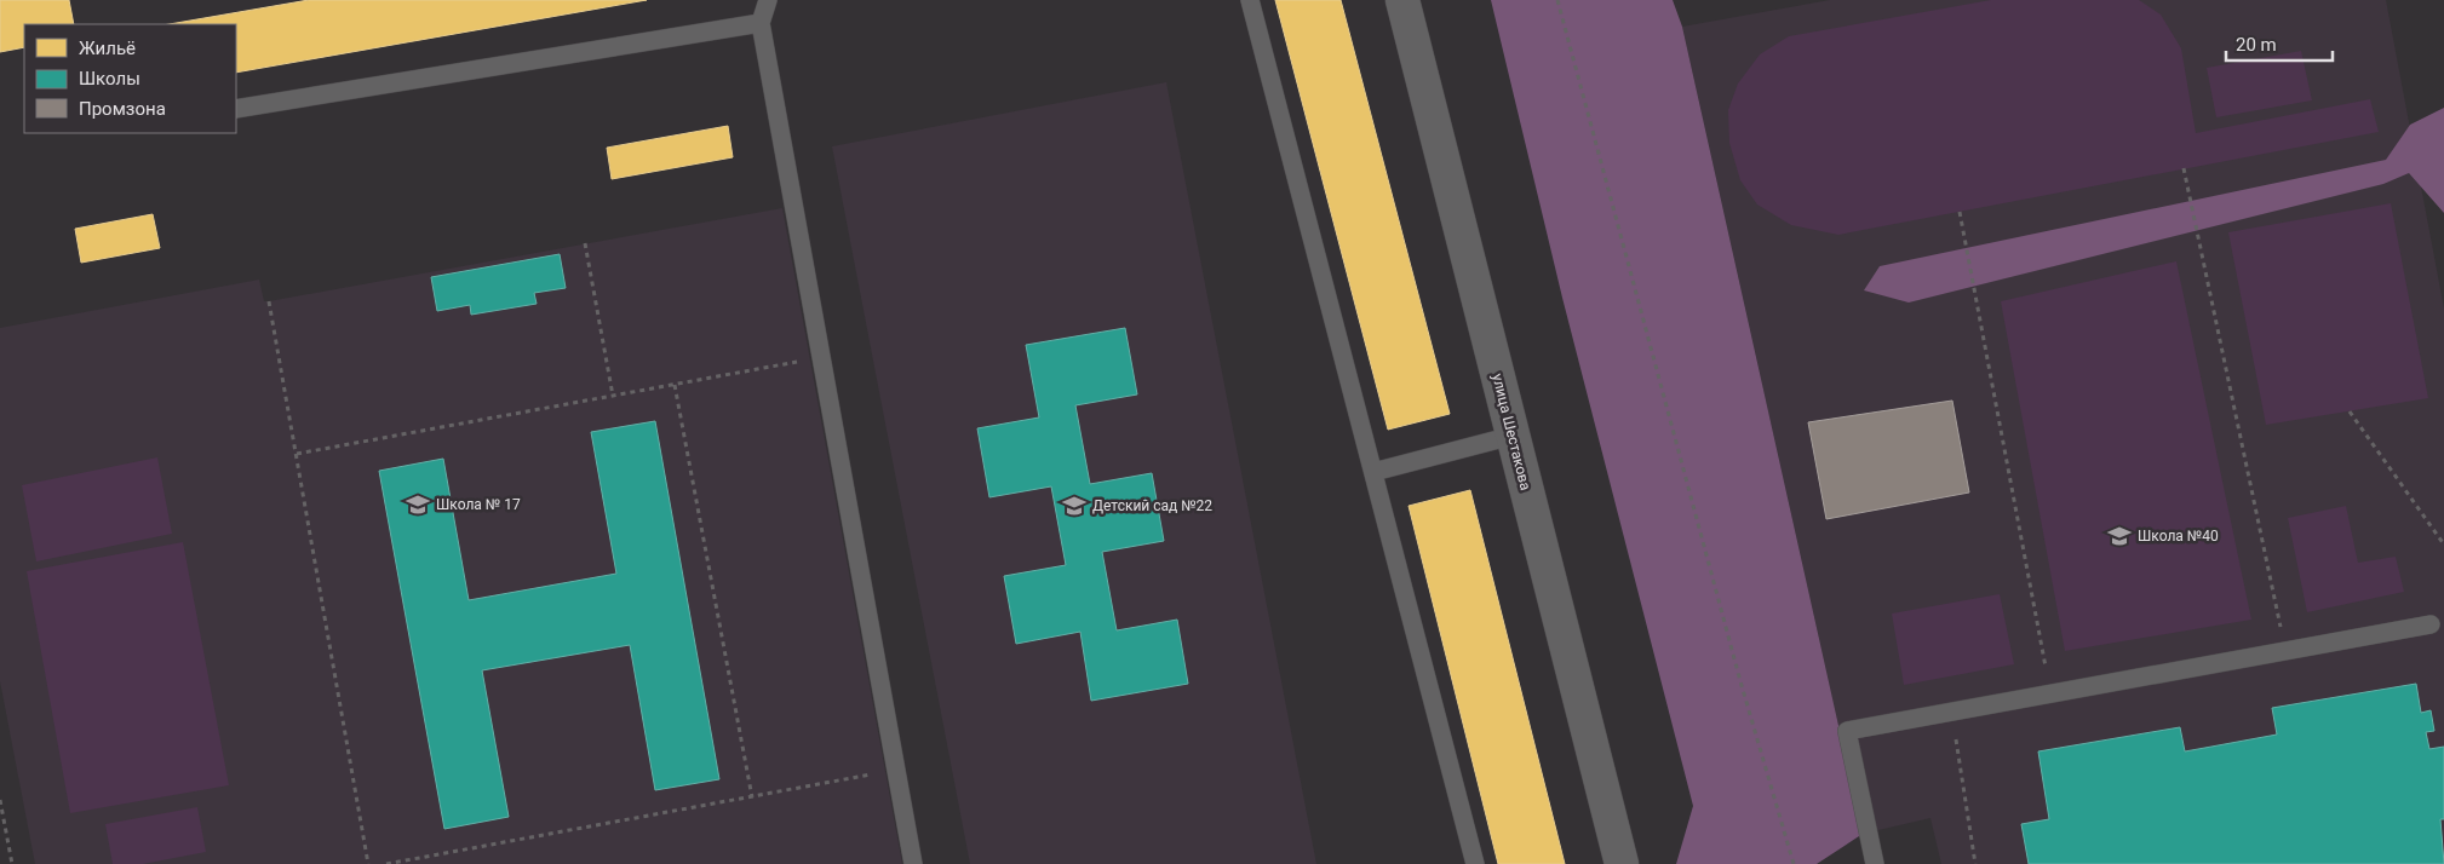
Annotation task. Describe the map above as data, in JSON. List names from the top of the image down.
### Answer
{
  "streets": {
    "street": ["улица Шестакова"]
  },
  "places": {
    "school or university": ["Школа № 17", "Детский сад №22", "Школа №40"]
  },
  "legend": ["Жильё", "Школы", "Промзона"],
  "scale_bar": "20 m"
}
